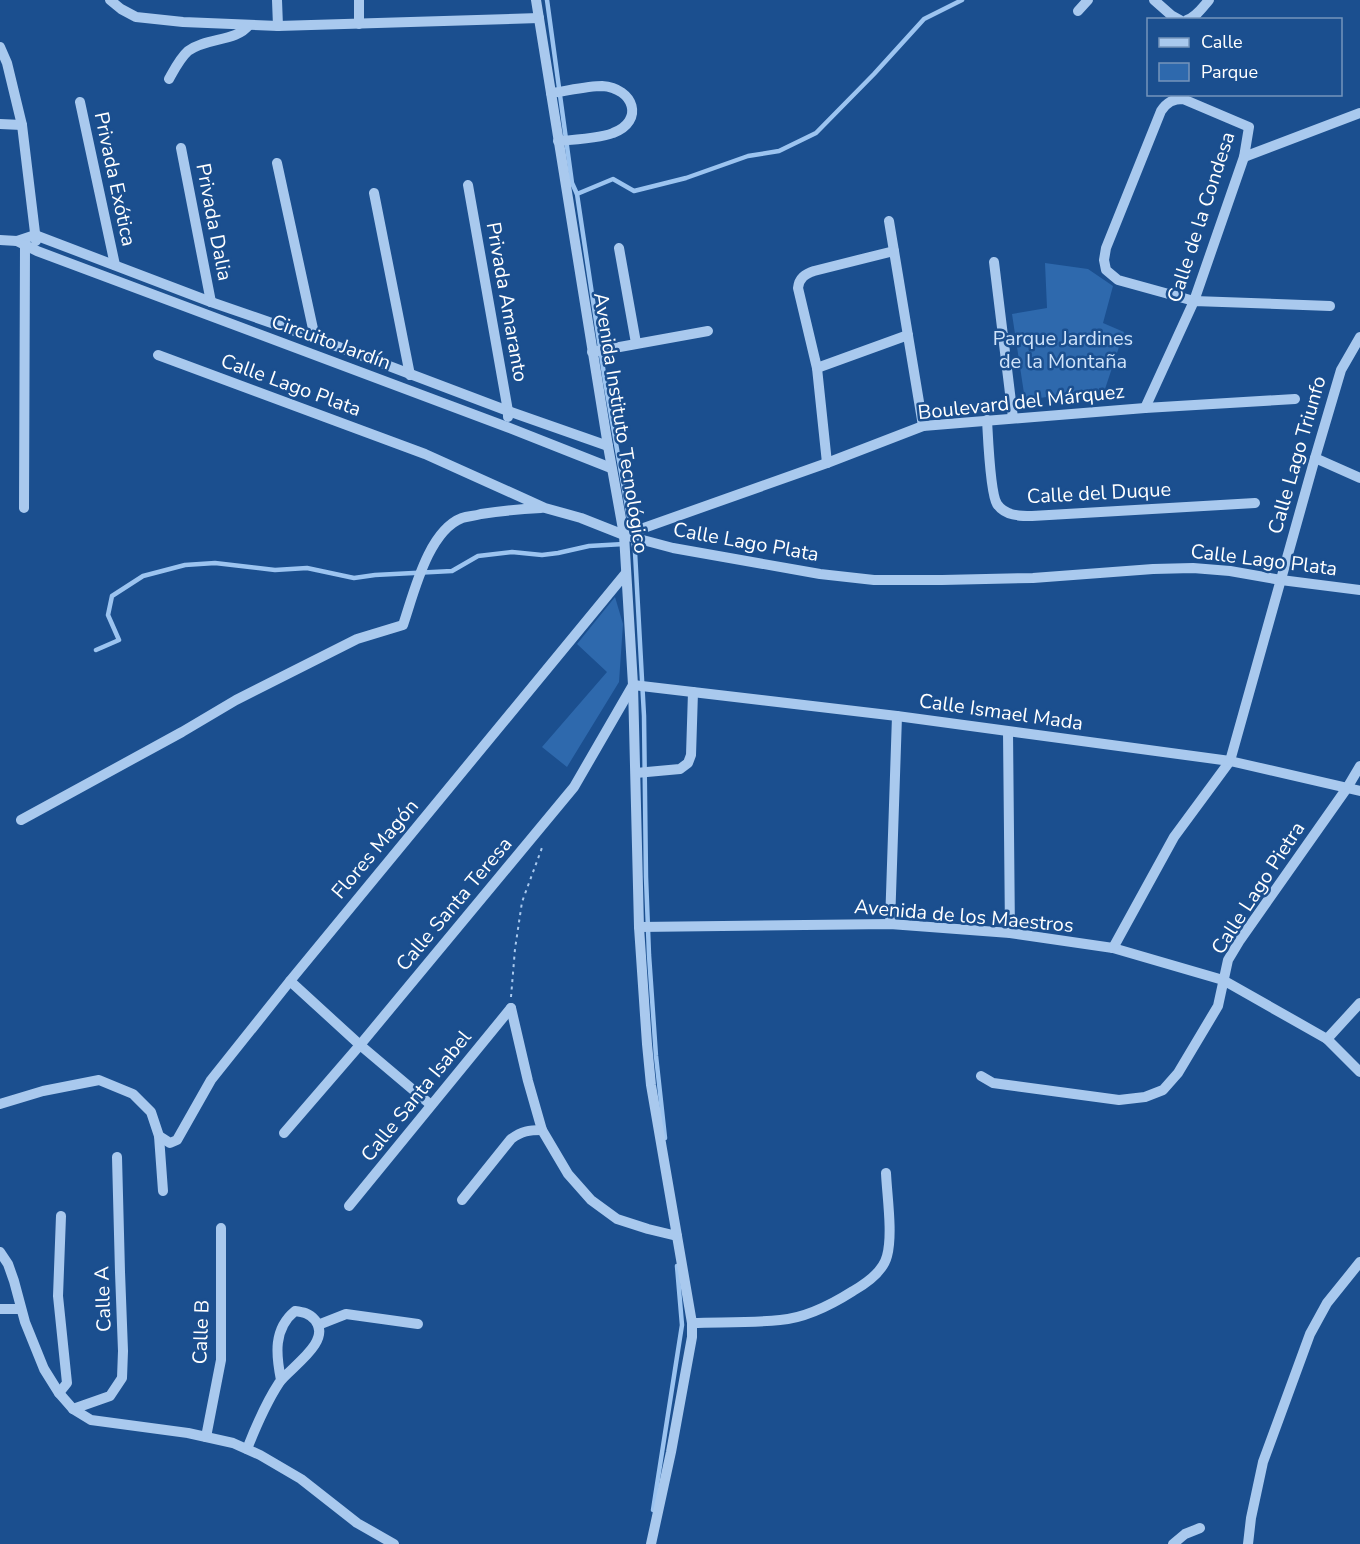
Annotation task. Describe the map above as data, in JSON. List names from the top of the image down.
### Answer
{
  "streets": {
    "street": [
      "Privada Exótica",
      "Calle de la Condesa",
      "Privada Dalia",
      "Privada Amaranto",
      "Circuito Jardín",
      "Calle Lago Plata",
      "Boulevard del Márquez",
      "Avenida Instituto Tecnológico",
      "Calle Lago Triunfo",
      "Calle del Duque",
      "Calle Ismael Mada",
      "Flores Magón",
      "Calle Lago Pietra",
      "Calle Santa Teresa",
      "Avenida de los Maestros",
      "Calle Santa Isabel",
      "Calle A",
      "Calle B"
    ]
  },
  "crossings": [
    ["Privada Exótica", "Circuito Jardín"],
    ["Calle de la Condesa", "Boulevard del Márquez"],
    ["Privada Dalia", "Circuito Jardín"],
    ["Privada Amaranto", "Circuito Jardín"],
    ["Circuito Jardín", "Avenida Instituto Tecnológico"],
    ["Calle Lago Plata", "Boulevard del Márquez"],
    ["Calle Lago Plata", "Avenida Instituto Tecnológico"],
    ["Calle Lago Plata", "Calle Lago Triunfo"],
    ["Boulevard del Márquez", "Avenida Instituto Tecnológico"],
    ["Boulevard del Márquez", "Calle del Duque"],
    ["Avenida Instituto Tecnológico", "Calle Ismael Mada"],
    ["Avenida Instituto Tecnológico", "Flores Magón"],
    ["Avenida Instituto Tecnológico", "Calle Santa Teresa"],
    ["Avenida Instituto Tecnológico", "Avenida de los Maestros"],
    ["Calle Lago Triunfo", "Calle Ismael Mada"],
    ["Calle Ismael Mada", "Calle Lago Pietra"],
    ["Calle Ismael Mada", "Calle Santa Teresa"],
    ["Calle Lago Pietra", "Avenida de los Maestros"]
  ],
  "parks": ["Parque Jardines de la Montaña"],
  "legend": ["Calle", "Parque"]
}
